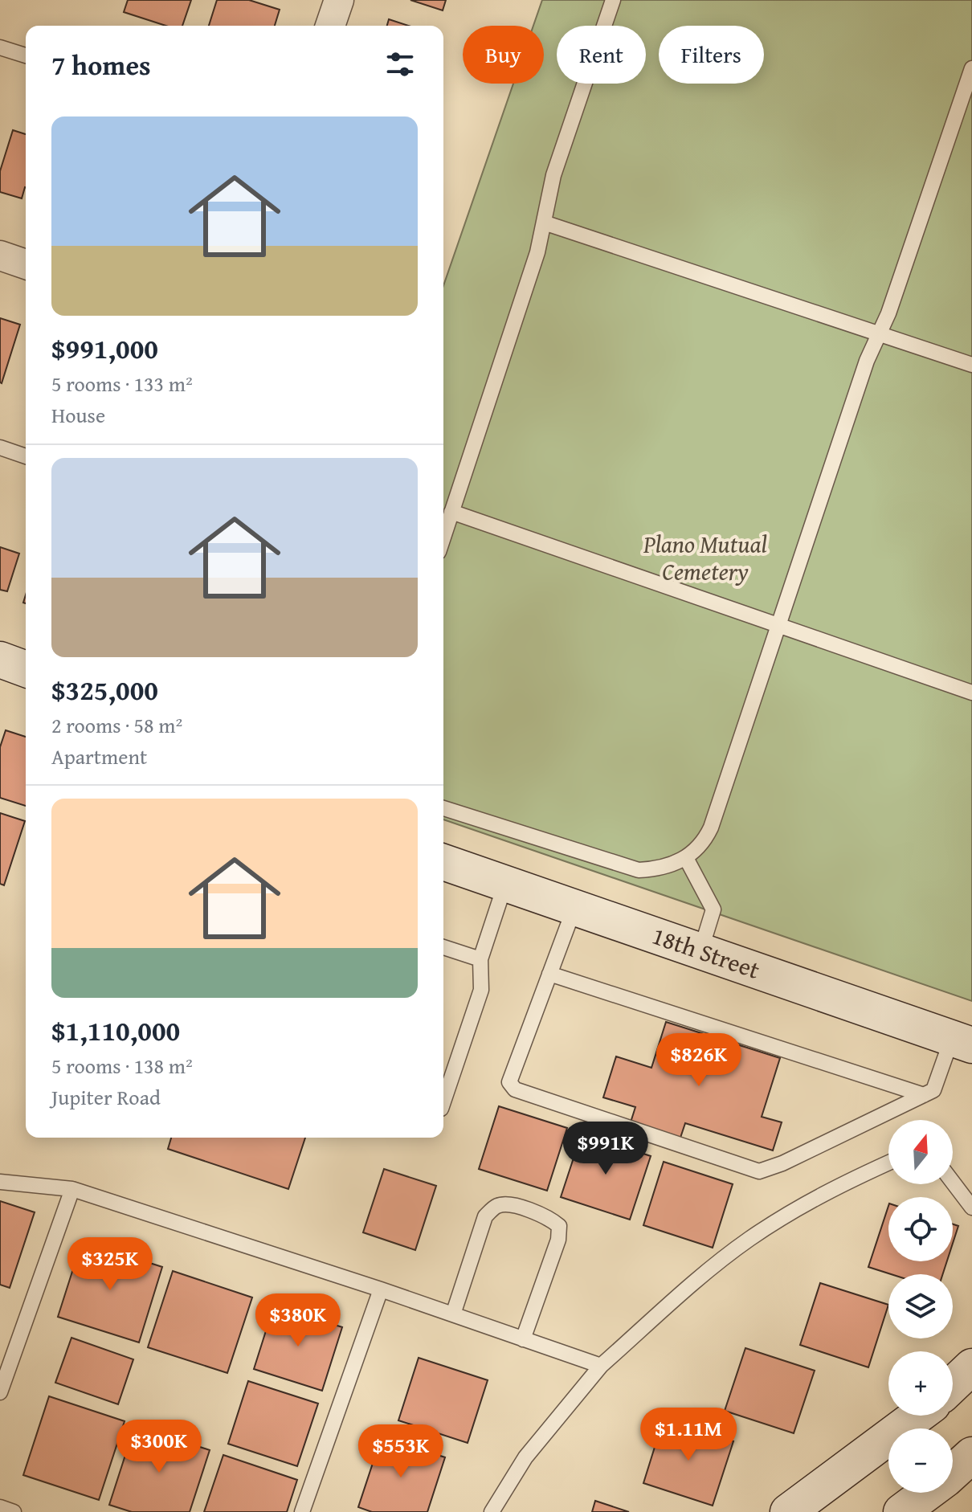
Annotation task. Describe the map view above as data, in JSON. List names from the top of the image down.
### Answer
{
  "streets": {
    "street": ["18th Street"]
  },
  "parks": ["Plano Mutual Cemetery"],
  "north": "top",
  "page": {
    "chip": ["Buy", "Rent", "Filters"],
    "heading": "7 homes",
    "list": [
      {
        "name": "$991,000",
        "note": "5 rooms · 133 m² · House"
      },
      {
        "name": "$325,000",
        "note": "2 rooms · 58 m² · Apartment"
      },
      {
        "name": "$1,110,000",
        "note": "5 rooms · 138 m² · Jupiter Road"
      }
    ],
    "price": [
      "$826K",
      "$991K",
      "$325K",
      "$380K",
      "$1.11M",
      "$300K",
      "$553K"
    ],
    "map_buttons": ["+", "−"]
  }
}
